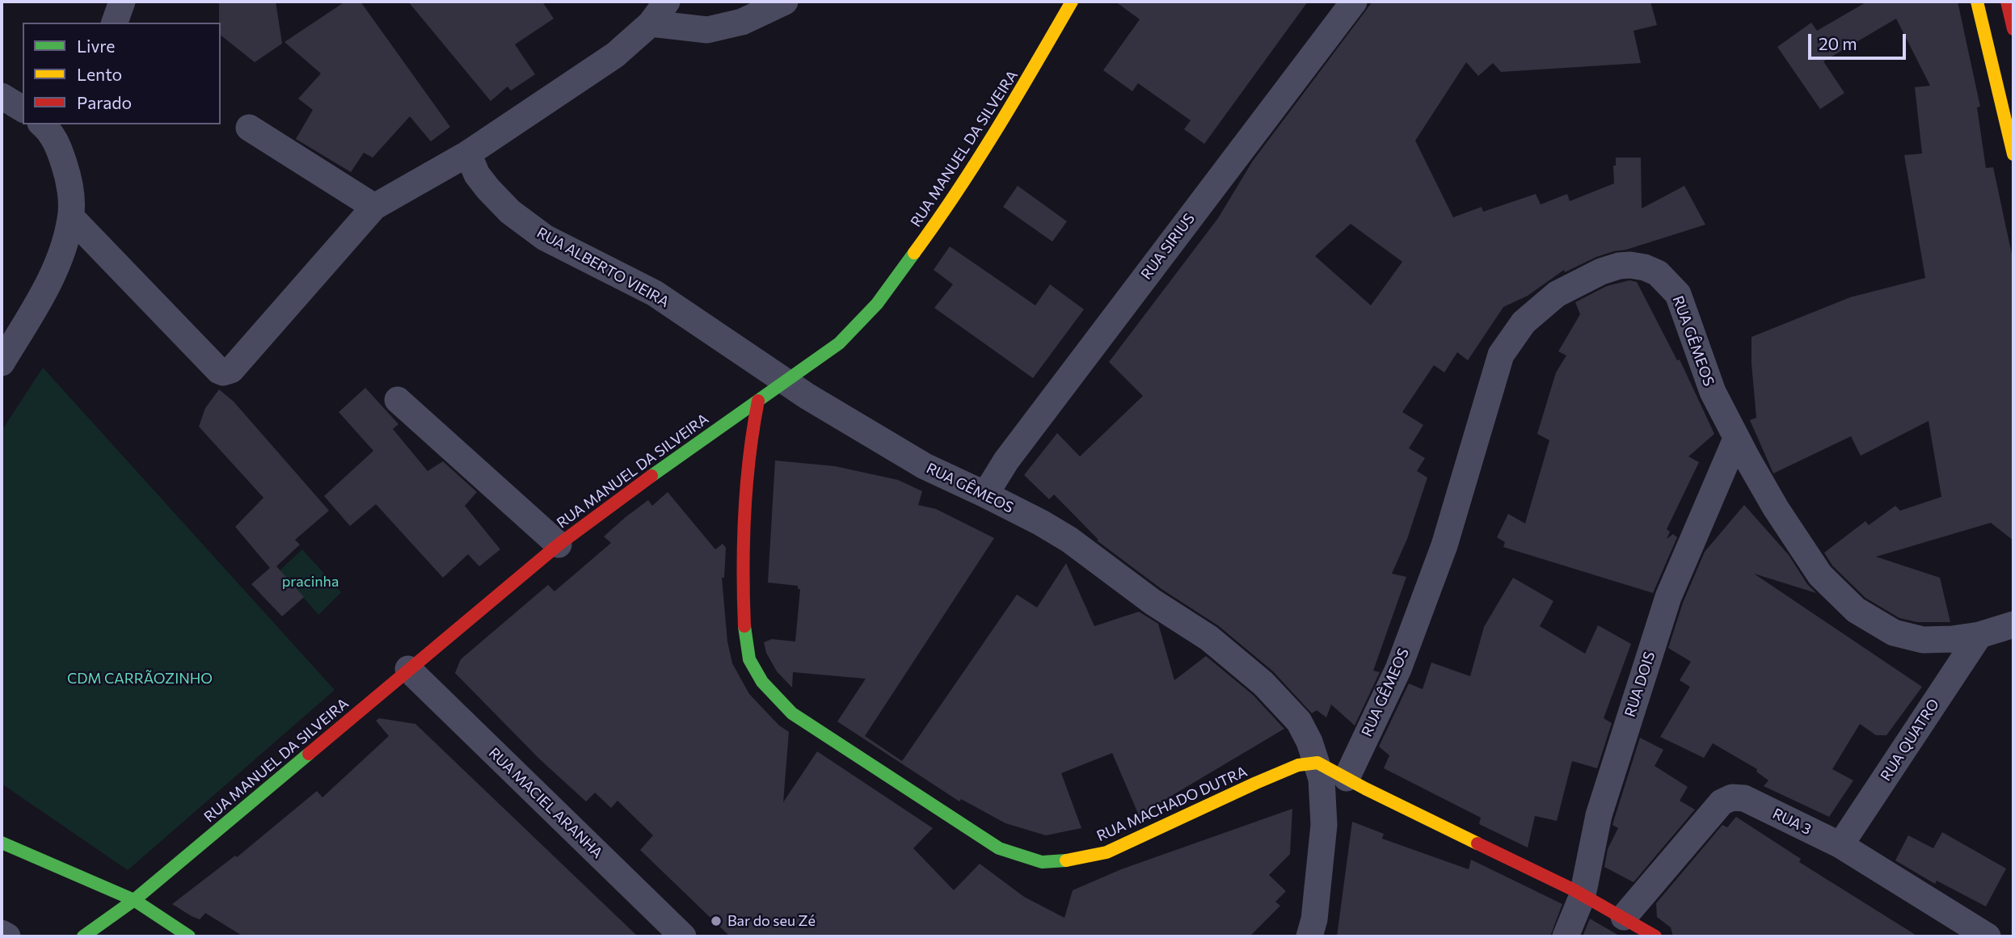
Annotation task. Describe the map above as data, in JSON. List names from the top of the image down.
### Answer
{
  "streets": {
    "street": [
      "RUA MANUEL DA SILVEIRA",
      "RUA SIRIUS",
      "RUA ALBERTO VIEIRA",
      "RUA GÊMEOS",
      "RUA DOIS",
      "RUA QUATRO",
      "RUA MACIEL ARANHA",
      "RUA MACHADO DUTRA",
      "RUA 3"
    ]
  },
  "crossings": [
    ["RUA MANUEL DA SILVEIRA", "RUA ALBERTO VIEIRA"],
    ["RUA MANUEL DA SILVEIRA", "RUA GÊMEOS"],
    ["RUA MANUEL DA SILVEIRA", "RUA MACIEL ARANHA"],
    ["RUA MANUEL DA SILVEIRA", "RUA MACHADO DUTRA"],
    ["RUA SIRIUS", "RUA GÊMEOS"],
    ["RUA ALBERTO VIEIRA", "RUA GÊMEOS"],
    ["RUA GÊMEOS", "RUA DOIS"],
    ["RUA GÊMEOS", "RUA QUATRO"],
    ["RUA GÊMEOS", "RUA MACHADO DUTRA"],
    ["RUA QUATRO", "RUA 3"]
  ],
  "parks": ["pracinha", "CDM CARRÃOZINHO"],
  "places": ["Bar do seu Zé"],
  "legend": ["Livre", "Lento", "Parado"],
  "scale_bar": "20 m"
}
